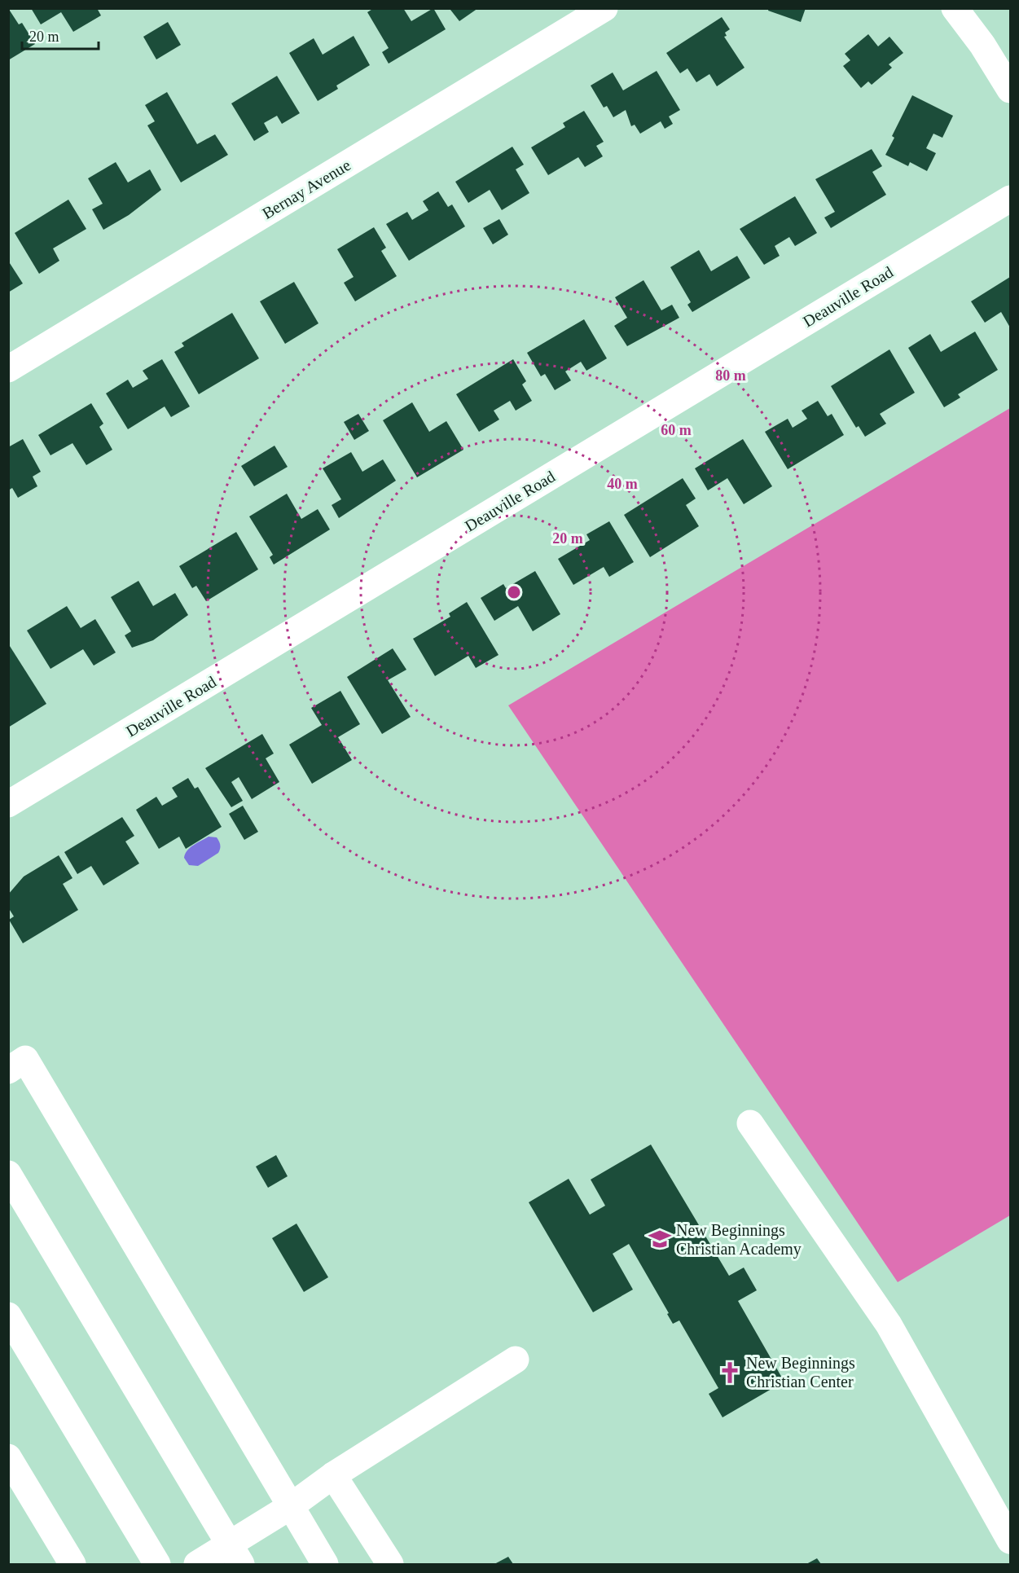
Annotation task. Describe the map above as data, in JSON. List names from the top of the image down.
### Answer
{
  "streets": {
    "street": ["Bernay Avenue", "Deauville Road"]
  },
  "places": {
    "school or university": ["New Beginnings Christian Academy"],
    "church": ["New Beginnings Christian Center"]
  },
  "scale_bar": "20 m",
  "rings": [
    "80 m",
    "60 m",
    "40 m",
    "20 m"
  ]
}
